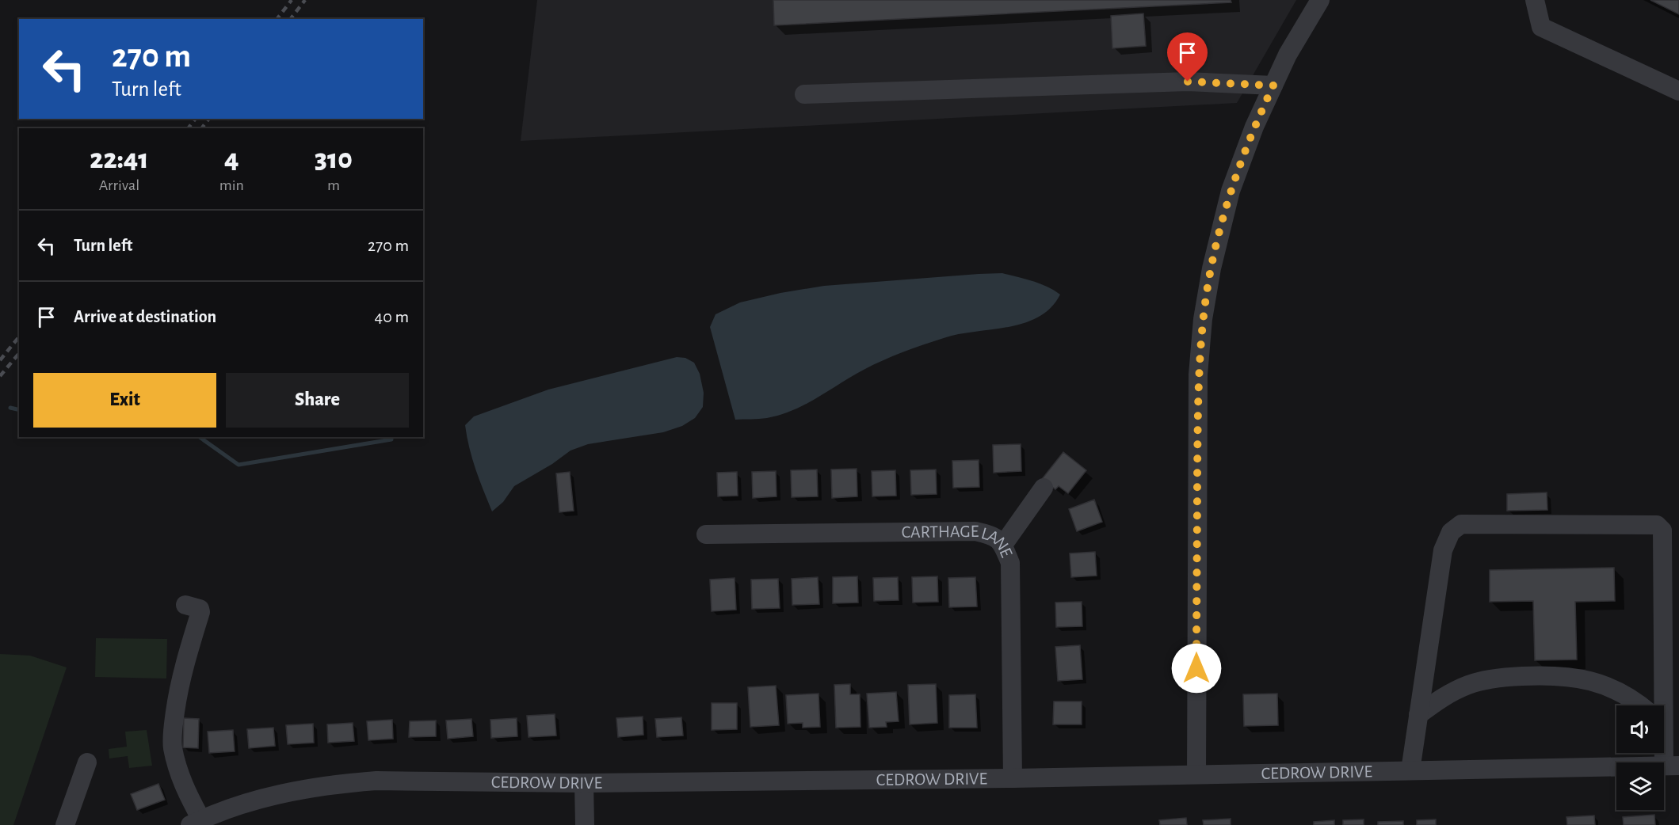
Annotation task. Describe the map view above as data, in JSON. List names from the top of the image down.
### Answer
{
  "streets": {
    "street": ["CARTHAGE LANE", "CEDROW DRIVE"]
  },
  "crossings": [
    ["CARTHAGE LANE", "CEDROW DRIVE"]
  ],
  "page": {
    "turn": ["270 m", "Turn left"],
    "eta": [
      "22:41",
      "Arrival",
      "4",
      "min",
      "310",
      "m"
    ],
    "list": [
      {
        "name": "Turn left",
        "value": "270 m"
      },
      {
        "name": "Arrive at destination",
        "value": "40 m"
      }
    ],
    "buttons": ["Exit", "Share"]
  }
}
